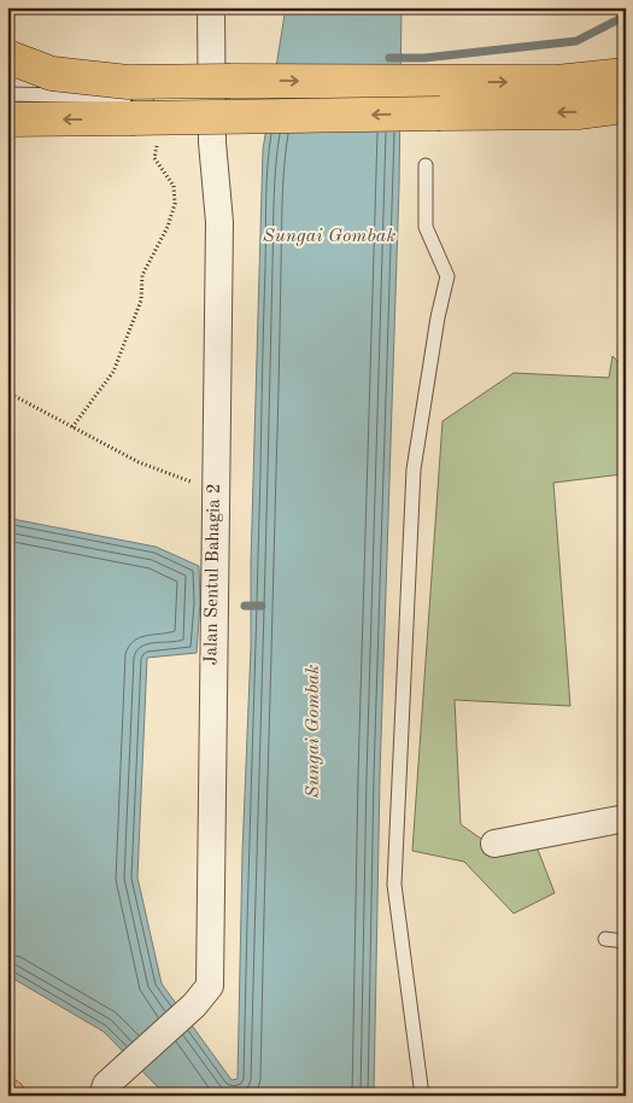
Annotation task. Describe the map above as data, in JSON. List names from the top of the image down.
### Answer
{
  "streets": {
    "street": ["Jalan Sentul Bahagia 2"]
  },
  "water": ["Sungai Gombak"]
}
